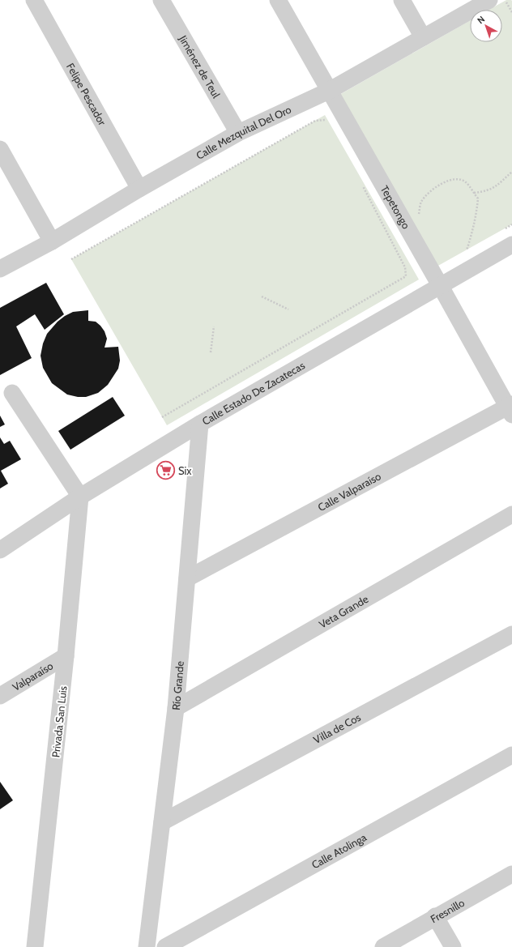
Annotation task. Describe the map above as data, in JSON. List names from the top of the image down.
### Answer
{
  "streets": {
    "street": [
      "Jiménez de Teul",
      "Felipe Pescador",
      "Calle Mezquital Del Oro",
      "Tepetongo",
      "Calle Estado De Zacatecas",
      "Calle Valparaíso",
      "Veta Grande",
      "Valparaíso",
      "Río Grande",
      "Privada San Luis",
      "Villa de Cos",
      "Calle Atolinga",
      "Fresnillo"
    ]
  },
  "crossings": [
    ["Jiménez de Teul", "Calle Mezquital Del Oro"],
    ["Felipe Pescador", "Calle Mezquital Del Oro"],
    ["Calle Mezquital Del Oro", "Tepetongo"],
    ["Tepetongo", "Calle Estado De Zacatecas"],
    ["Tepetongo", "Calle Valparaíso"],
    ["Calle Estado De Zacatecas", "Río Grande"],
    ["Calle Estado De Zacatecas", "Privada San Luis"],
    ["Calle Valparaíso", "Río Grande"],
    ["Veta Grande", "Río Grande"],
    ["Valparaíso", "Privada San Luis"],
    ["Río Grande", "Villa de Cos"]
  ],
  "places": {
    "supermarket": ["Six"]
  },
  "north": "top left"
}
